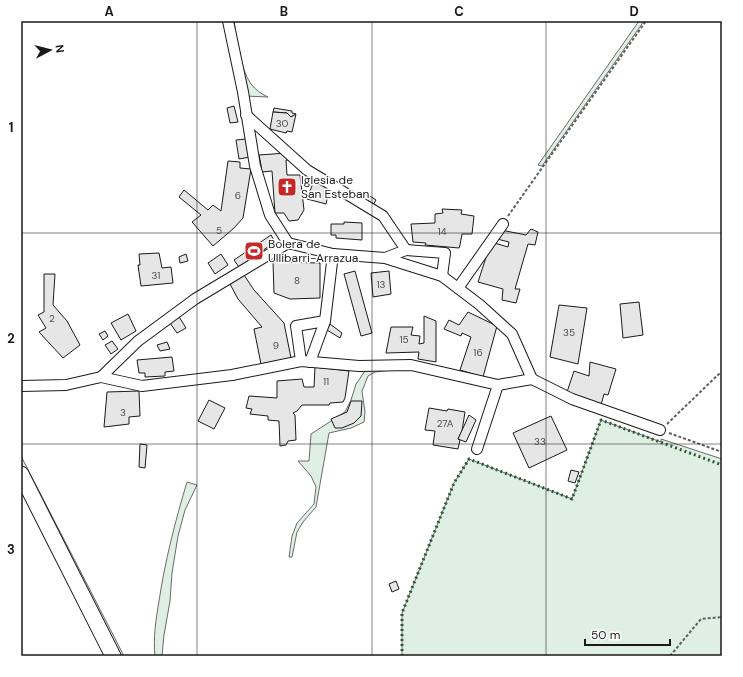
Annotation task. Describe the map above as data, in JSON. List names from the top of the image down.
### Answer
{
  "places": {
    "church": ["Iglesia de San Esteban"],
    "sports": ["Bolera de Ullibarri-Arrazua"]
  },
  "house_numbers": [
    "30",
    "6",
    "5",
    "14",
    "31",
    "8",
    "13",
    "2",
    "35",
    "15",
    "9",
    "16",
    "11",
    "3",
    "27A",
    "33"
  ],
  "scale_bar": "50 m",
  "north": "right",
  "grid": {
    "columns": [
      "A",
      "B",
      "C",
      "D"
    ],
    "rows": ["1", "2", "3"]
  }
}
